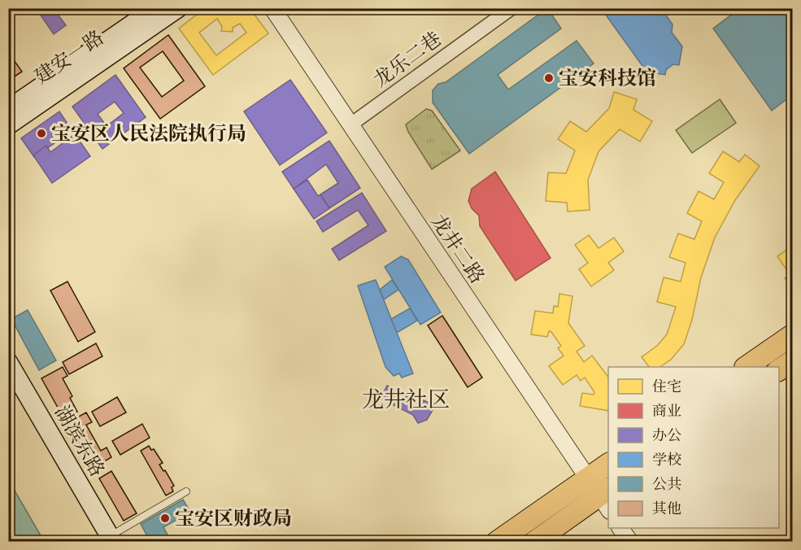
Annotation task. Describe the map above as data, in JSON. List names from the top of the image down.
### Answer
{
  "streets": {
    "main road": ["建安一路", "湖滨东路"],
    "street": ["龙乐二巷", "龙井二路"]
  },
  "crossings": [
    ["龙乐二巷", "龙井二路"]
  ],
  "districts": ["龙井社区"],
  "places": ["宝安科技馆", "宝安区人民法院执行局", "宝安区财政局"],
  "legend": [
    "住宅",
    "商业",
    "办公",
    "学校",
    "公共",
    "其他"
  ]
}
